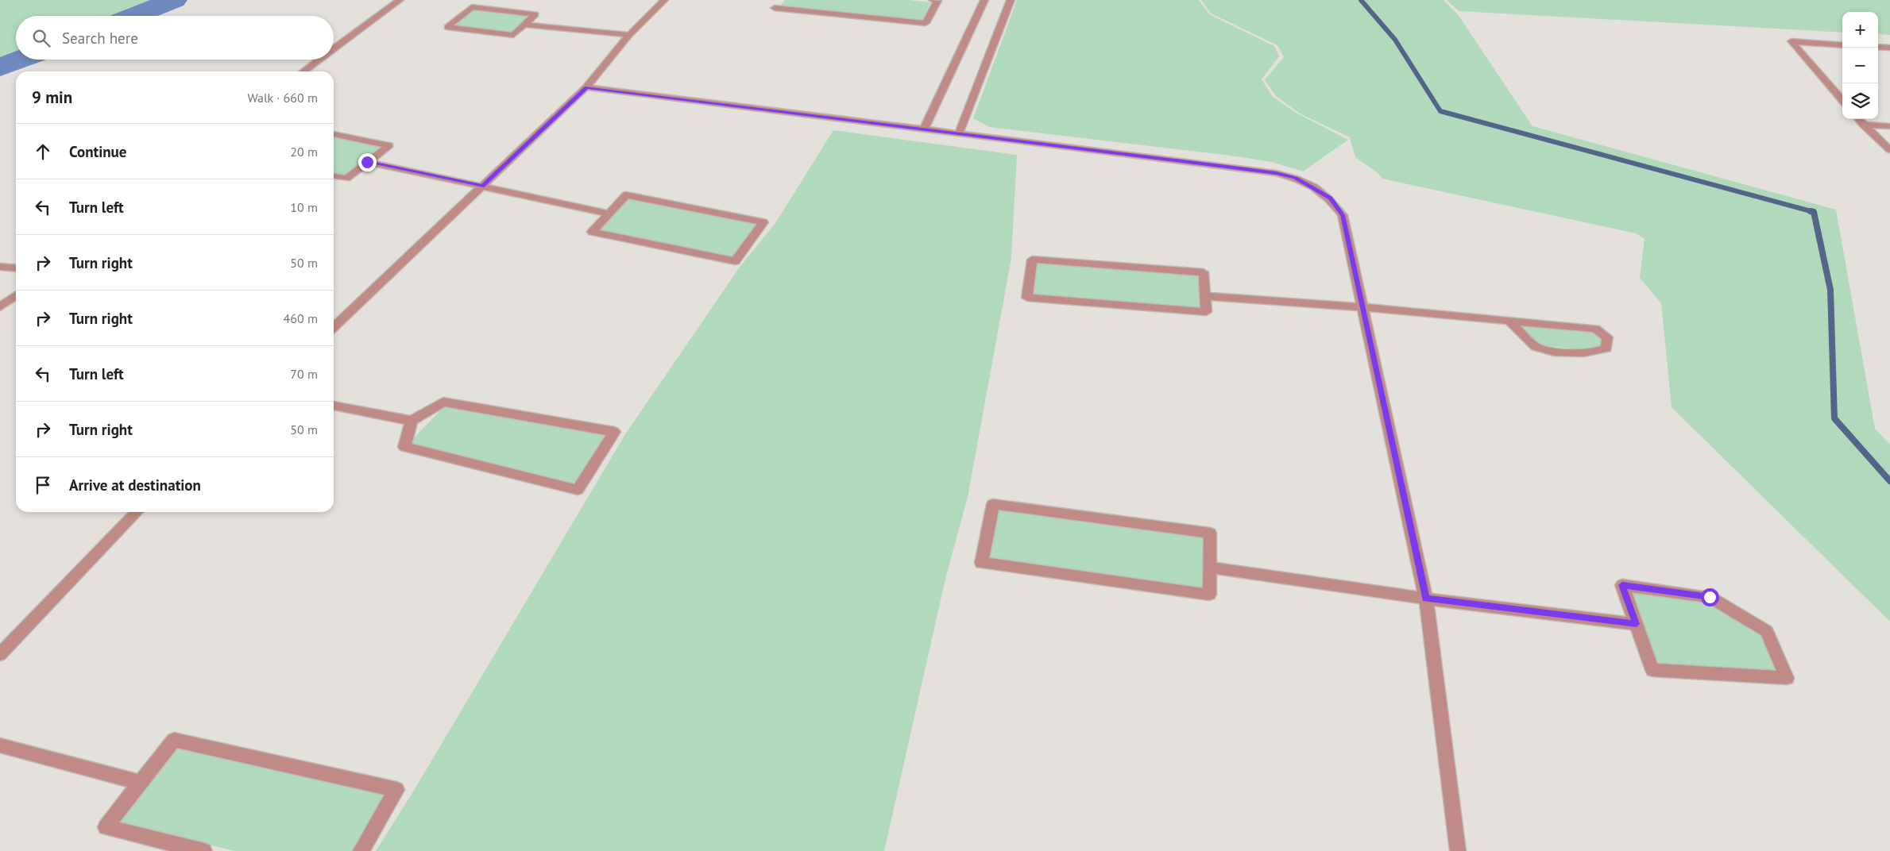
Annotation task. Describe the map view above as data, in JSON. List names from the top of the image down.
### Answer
{
  "page": {
    "map_buttons": ["+", "−"],
    "search": "Search here",
    "heading": ["9 min", "Walk · 660 m"],
    "list": [
      ["Continue", "20 m"],
      ["Turn left", "10 m"],
      ["Turn right", "50 m"],
      ["Turn right", "460 m"],
      ["Turn left", "70 m"],
      ["Turn right", "50 m"],
      "Arrive at destination"
    ]
  }
}
